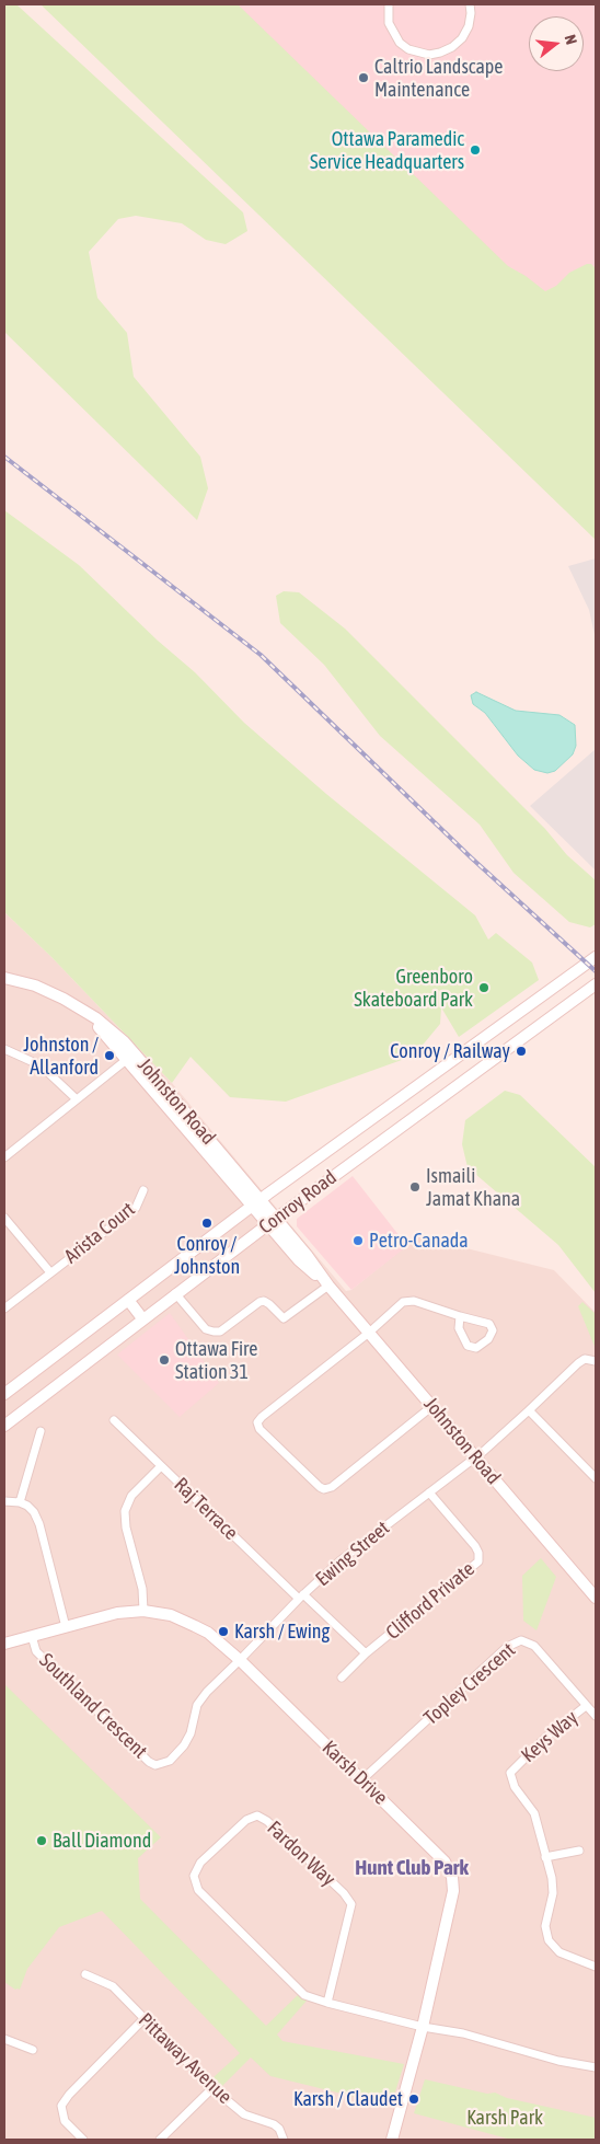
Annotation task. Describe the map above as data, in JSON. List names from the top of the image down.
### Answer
{
  "streets": {
    "street": [
      "Johnston Road",
      "Conroy Road",
      "Arista Court",
      "Raj Terrace",
      "Ewing Street",
      "Clifford Private",
      "Topley Crescent",
      "Southland Crescent",
      "Keys Way",
      "Karsh Drive",
      "Fardon Way",
      "Pittaway Avenue"
    ]
  },
  "crossings": [
    ["Johnston Road", "Conroy Road"],
    ["Johnston Road", "Ewing Street"],
    ["Raj Terrace", "Ewing Street"],
    ["Raj Terrace", "Clifford Private"],
    ["Ewing Street", "Clifford Private"],
    ["Ewing Street", "Southland Crescent"],
    ["Ewing Street", "Karsh Drive"],
    ["Topley Crescent", "Keys Way"],
    ["Topley Crescent", "Karsh Drive"],
    ["Southland Crescent", "Karsh Drive"],
    ["Karsh Drive", "Fardon Way"]
  ],
  "districts": ["Hunt Club Park"],
  "parks": ["Karsh Park"],
  "places": [
    "Caltrio Landscape Maintenance",
    "Ottawa Paramedic Service Headquarters",
    "Greenboro Skateboard Park",
    "Conroy / Railway",
    "Johnston / Allanford",
    "Ismaili Jamat Khana",
    "Conroy / Johnston",
    "Petro-Canada",
    "Ottawa Fire Station 31",
    "Karsh / Ewing",
    "Ball Diamond",
    "Karsh / Claudet"
  ],
  "north": "right"
}
